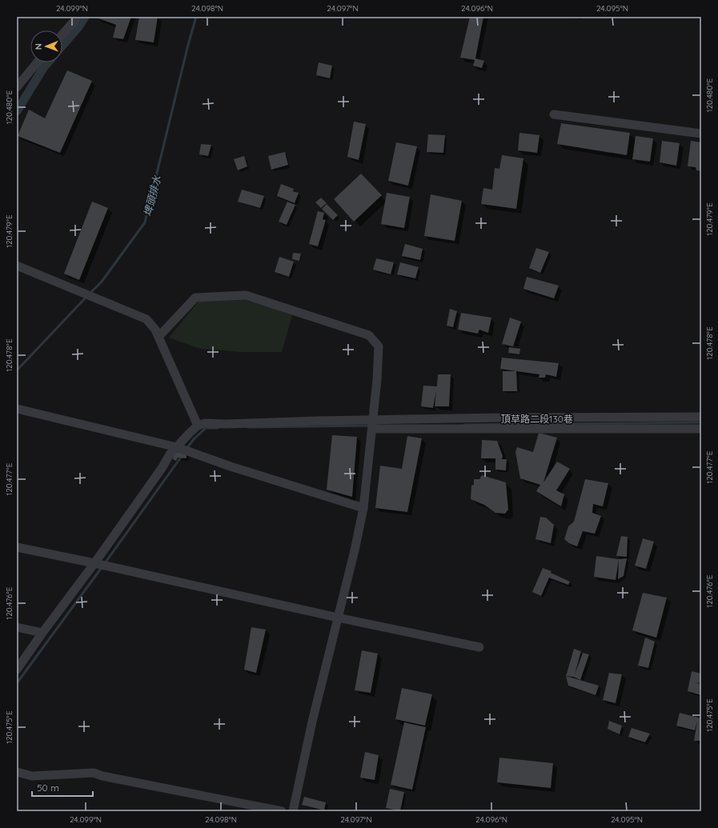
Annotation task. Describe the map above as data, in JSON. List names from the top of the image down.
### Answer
{
  "streets": {
    "street": ["頂草路二段130巷"]
  },
  "water": ["埤頭排水"],
  "scale_bar": "50 m",
  "north": "left",
  "coordinates": [
    "24.099°N",
    "24.098°N",
    "24.097°N",
    "24.096°N",
    "24.095°N",
    "120.480°E",
    "120.479°E",
    "120.478°E",
    "120.477°E",
    "120.476°E",
    "120.475°E"
  ]
}
